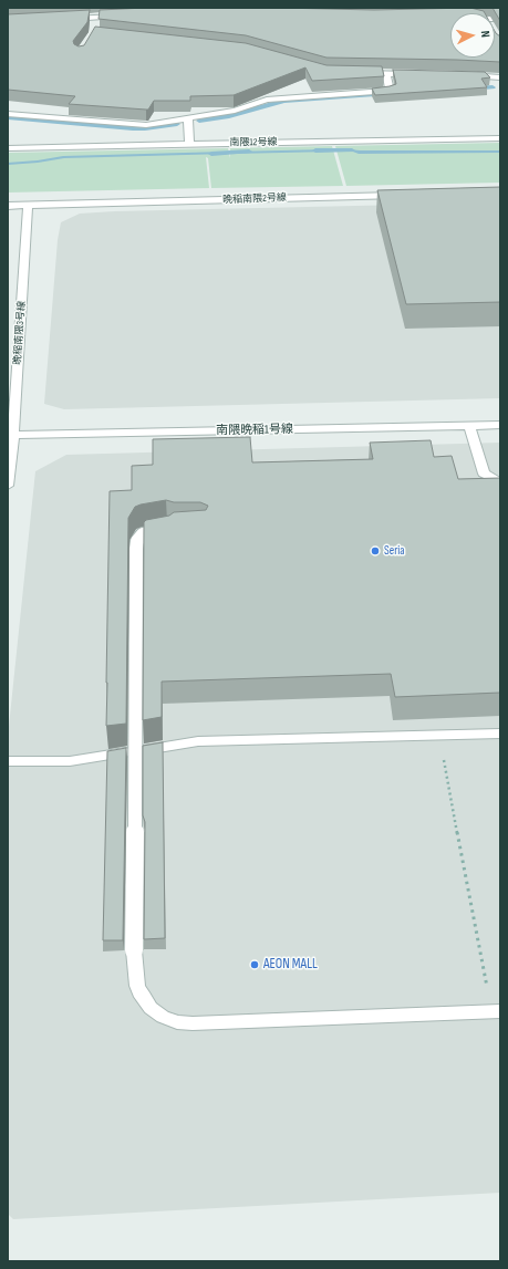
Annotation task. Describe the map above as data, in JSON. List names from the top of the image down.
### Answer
{
  "streets": {
    "street": [
      "南隈12号線",
      "晩稲南隈2号線",
      "晩稲南隈3号線",
      "南隈晩稲1号線"
    ]
  },
  "crossings": [
    ["晩稲南隈2号線", "晩稲南隈3号線"],
    ["晩稲南隈3号線", "南隈晩稲1号線"]
  ],
  "places": ["Seria", "AEON MALL"],
  "north": "right"
}
